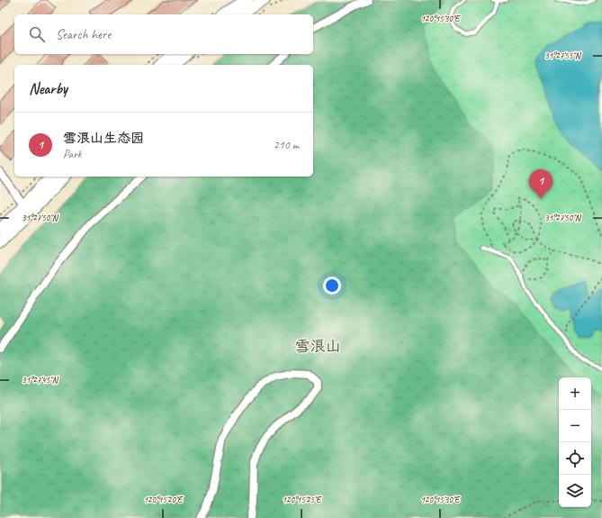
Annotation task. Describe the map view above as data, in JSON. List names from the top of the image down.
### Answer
{
  "parks": ["雪浪山"],
  "page": {
    "search": "Search here",
    "heading": "Nearby",
    "list": [
      {
        "mark": "1",
        "name": "雪浪山生态园",
        "note": "Park",
        "value": "210 m"
      }
    ],
    "pins": "1",
    "map_buttons": ["+", "−"]
  },
  "coordinates": [
    "120°15'30\"E",
    "31°27'55\"N",
    "31°27'50\"N",
    "31°27'45\"N",
    "120°15'20\"E",
    "120°15'25\"E"
  ]
}
